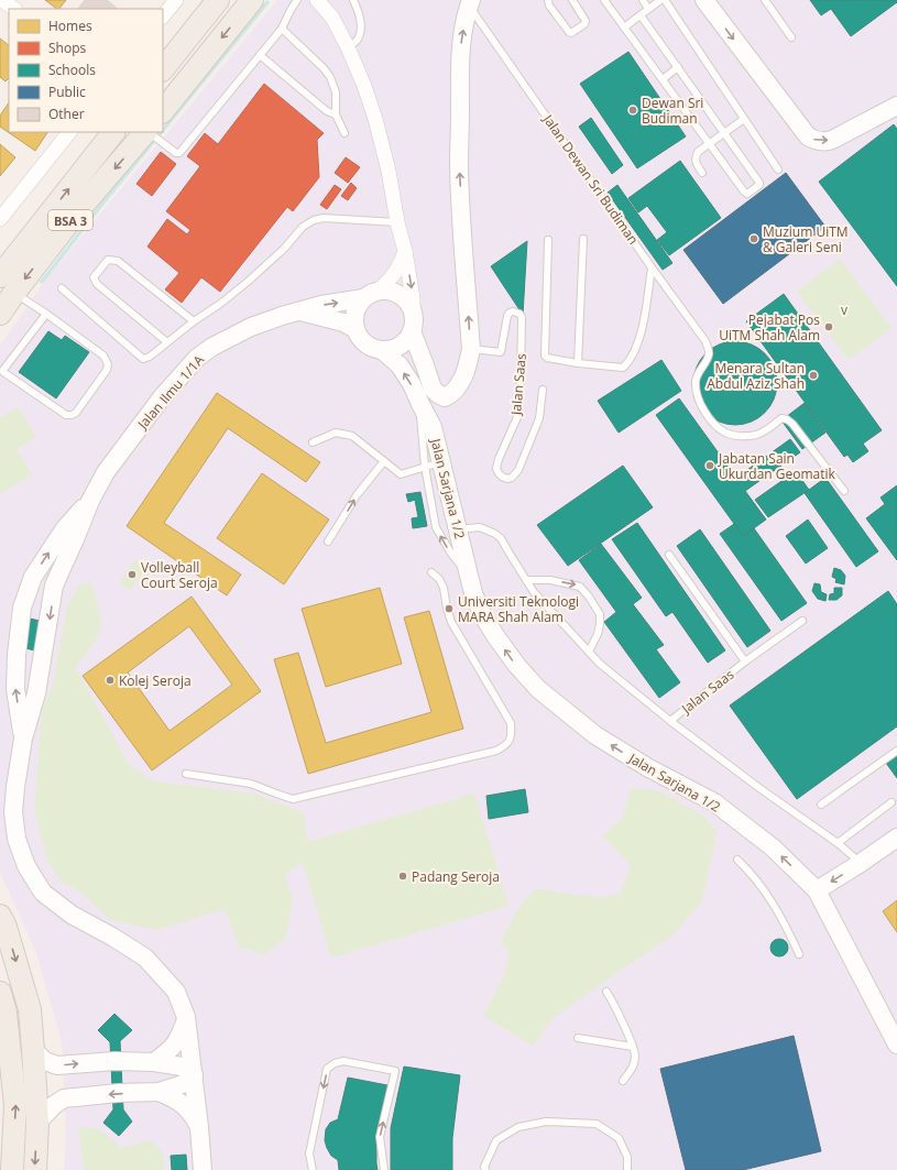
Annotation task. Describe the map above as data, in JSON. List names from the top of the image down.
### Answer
{
  "streets": {
    "main road": ["BSA 3"],
    "street": ["Jalan Ilmu 1/1A", "Jalan Sarjana 1/2"],
    "lane": ["Jalan Dewan Sri Budiman", "Jalan Saas"]
  },
  "crossings": [
    ["Jalan Ilmu 1/1A", "Jalan Sarjana 1/2"]
  ],
  "one_way": ["Jalan Sarjana 1/2"],
  "parks": ["v"],
  "places": [
    "Dewan Sri Budiman",
    "Muzium UiTM & Galeri Seni",
    "Pejabat Pos UiTM Shah Alam",
    "Menara Sultan Abdul Aziz Shah",
    "Jabatan Sain Ukurdan Geomatik",
    "Volleyball Court Seroja",
    "Universiti Teknologi MARA Shah Alam",
    "Kolej Seroja",
    "Padang Seroja"
  ],
  "legend": [
    "Homes",
    "Shops",
    "Schools",
    "Public",
    "Other"
  ]
}
